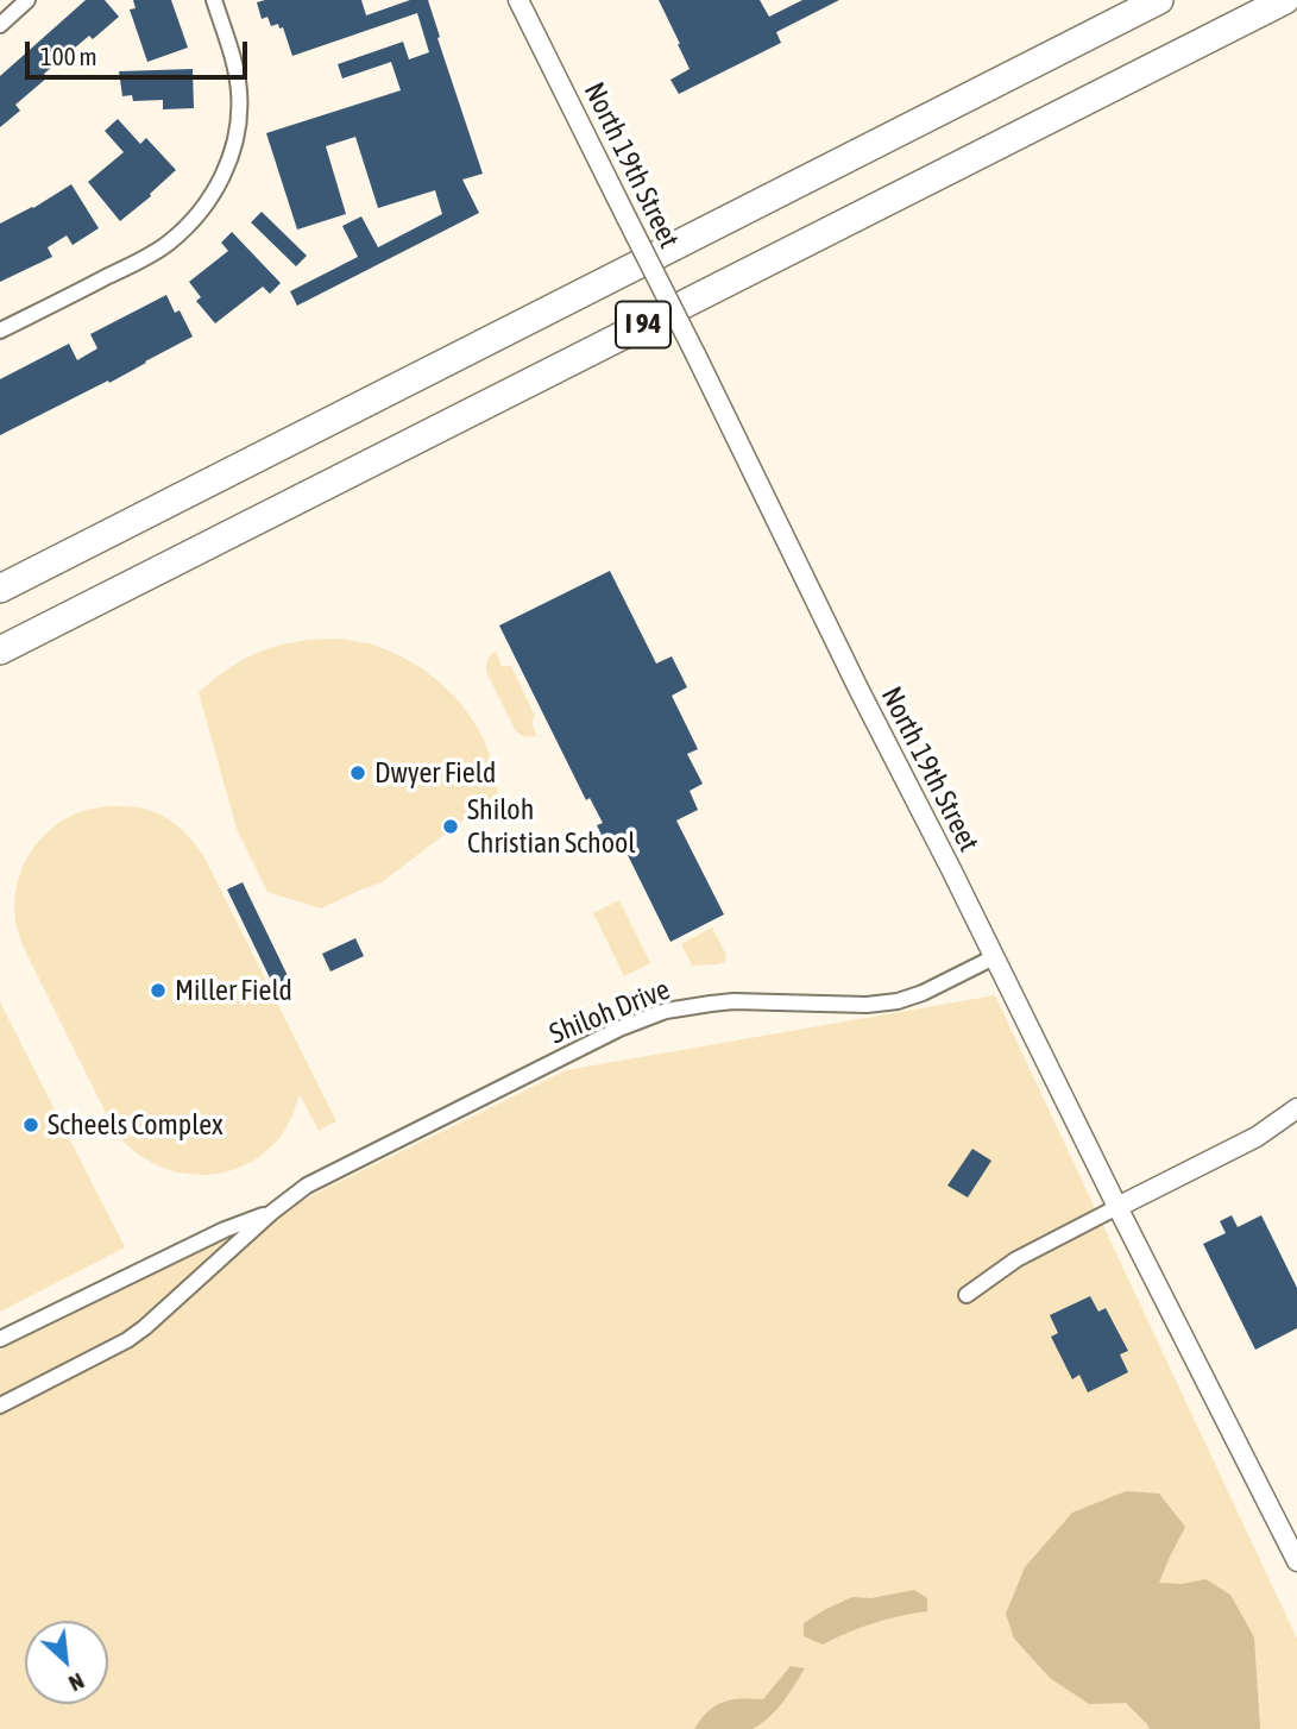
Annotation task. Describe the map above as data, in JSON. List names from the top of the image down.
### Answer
{
  "streets": {
    "highway": ["I 94"],
    "street": ["North 19th Street", "Shiloh Drive"]
  },
  "crossings": [
    ["North 19th Street", "Shiloh Drive"]
  ],
  "places": [
    "Dwyer Field",
    "Shiloh Christian School",
    "Miller Field",
    "Scheels Complex"
  ],
  "scale_bar": "100 m",
  "north": "bottom right"
}
